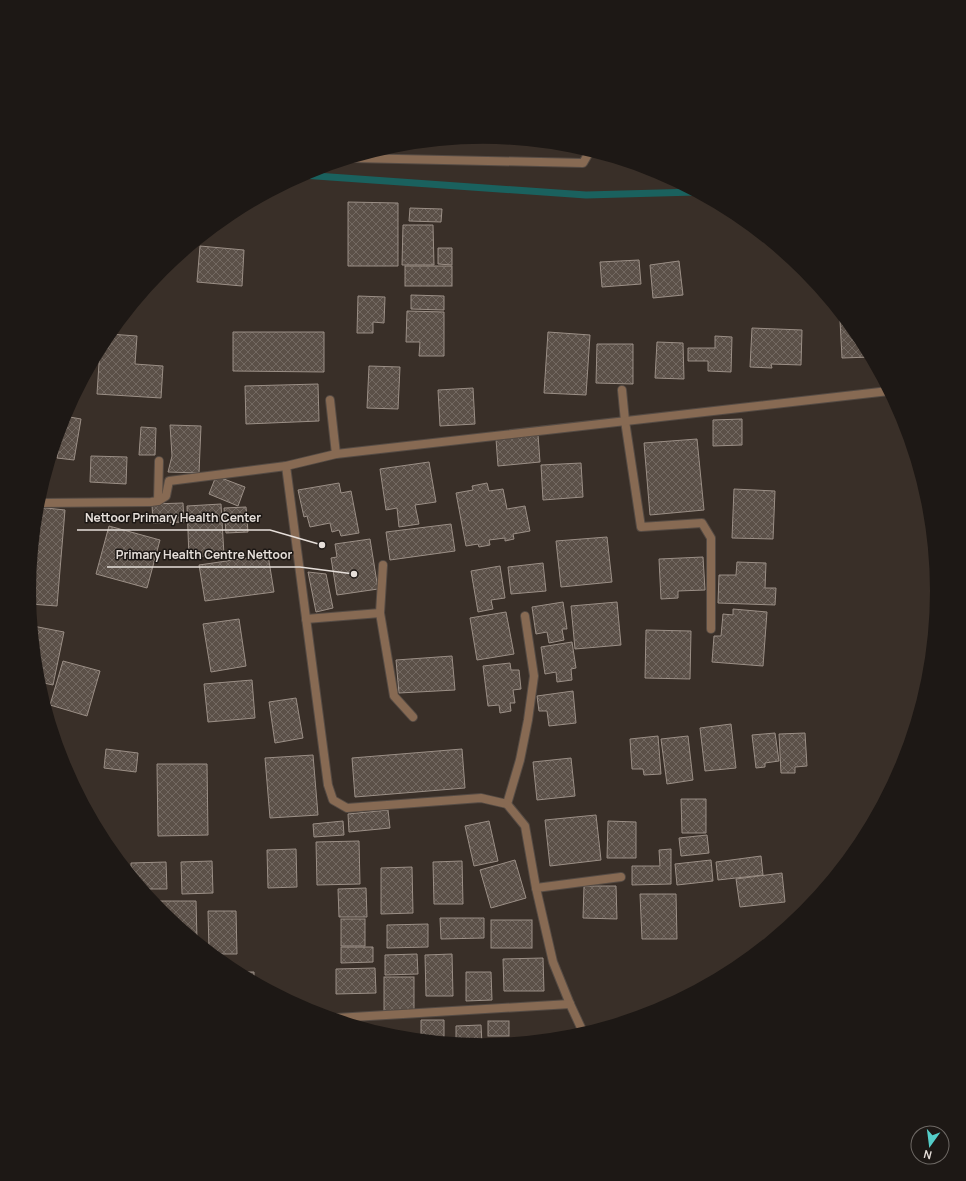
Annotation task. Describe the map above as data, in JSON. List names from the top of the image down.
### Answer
{
  "places": ["Nettoor Primary Health Center", "Primary Health Centre Nettoor"],
  "north": "bottom"
}
